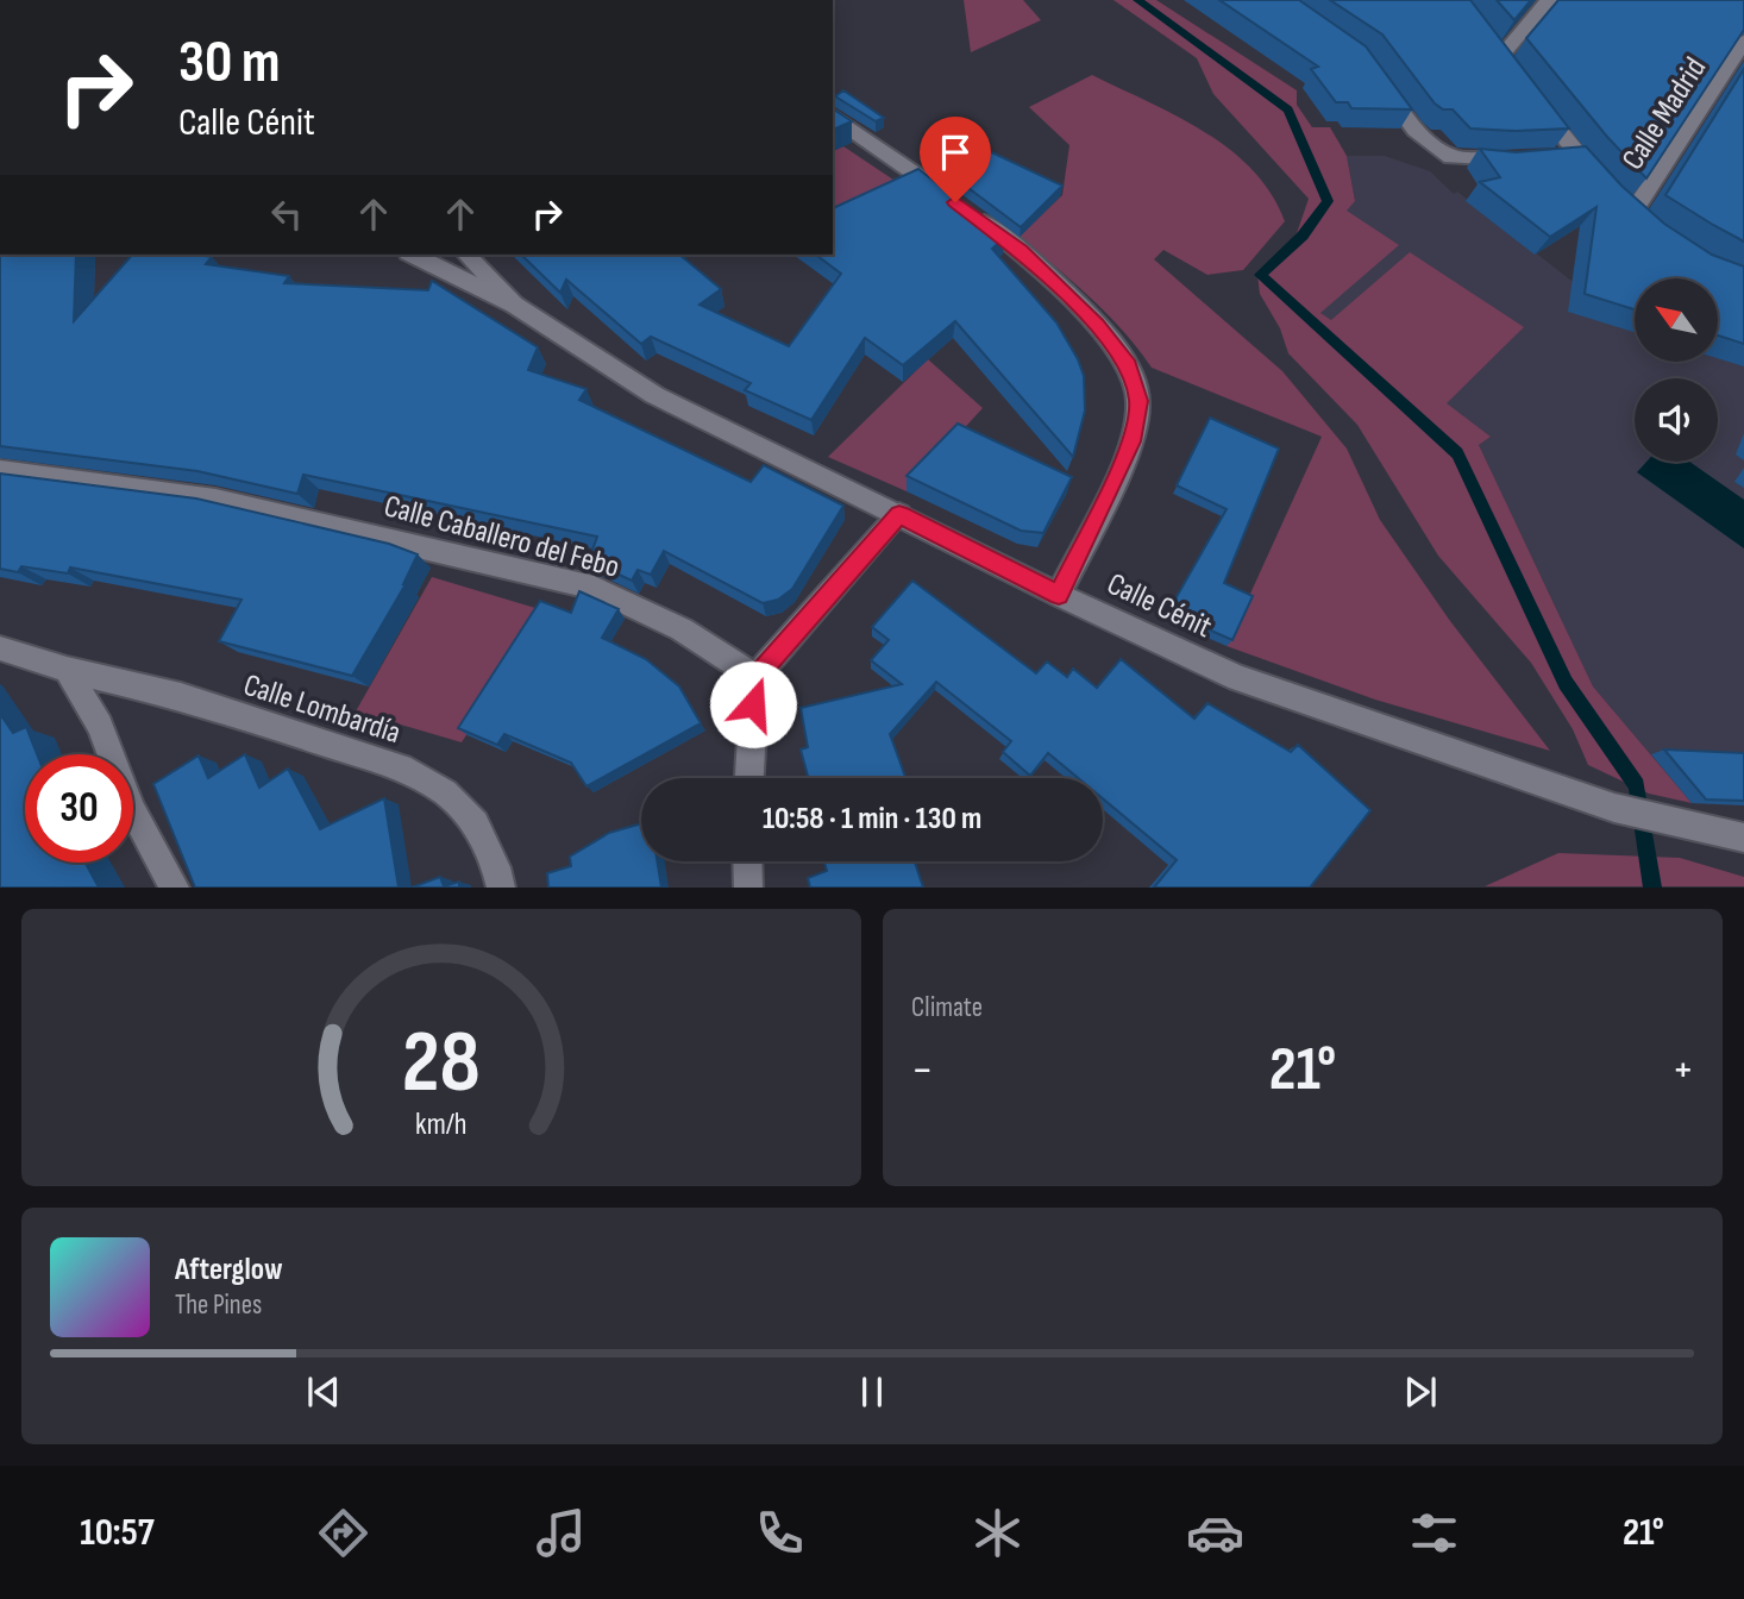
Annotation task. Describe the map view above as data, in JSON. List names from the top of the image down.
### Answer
{
  "streets": {
    "street": [
      "Calle Madrid",
      "Calle Caballero del Febo",
      "Calle Cénit",
      "Calle Lombardía"
    ]
  },
  "north": "top left",
  "page": {
    "turn": ["30 m", "Calle Cénit"],
    "limit": "30",
    "trip": "10:58 · 1 min · 130 m",
    "tile": "Climate",
    "heat": ["−", "21°", "+"],
    "song": ["Afterglow", "The Pines"],
    "tabs": ["10:57", "21°"],
    "gauge": ["28", "km/h"]
  }
}
